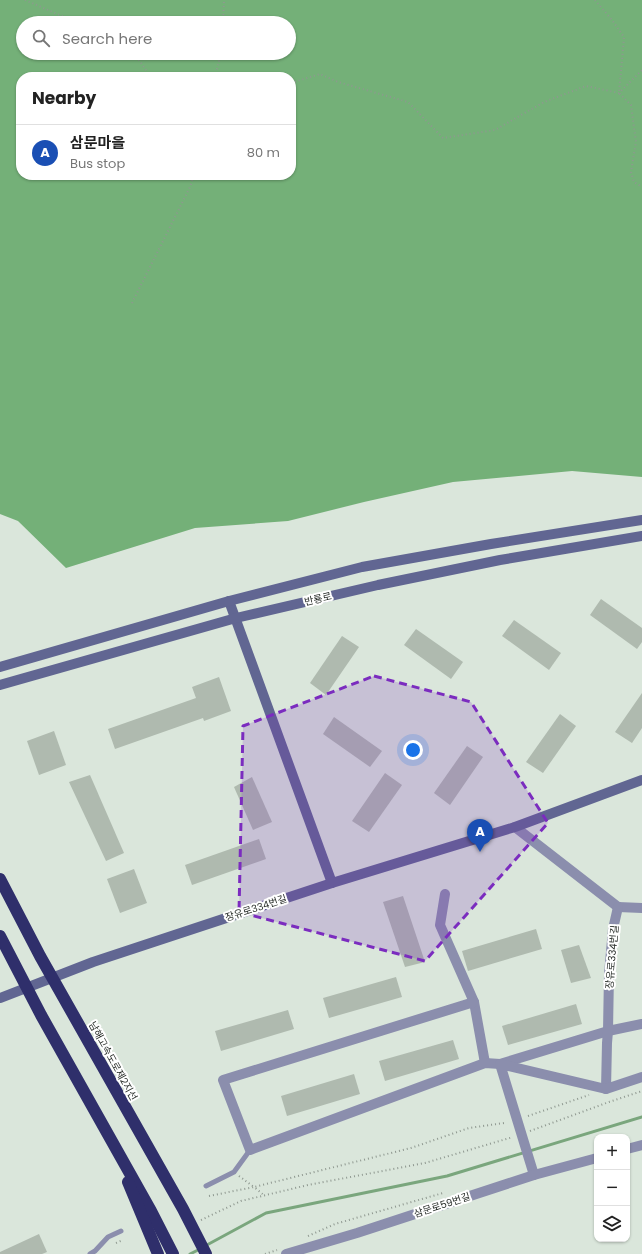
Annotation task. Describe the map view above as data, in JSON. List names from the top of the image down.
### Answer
{
  "streets": {
    "highway": ["남해고속도로제2지선"],
    "street": ["반룡로", "장유로334번길", "삼문로59번길"]
  },
  "page": {
    "search": "Search here",
    "heading": "Nearby",
    "list": [
      {
        "mark": "A",
        "name": "삼문마을",
        "note": "Bus stop",
        "value": "80 m"
      }
    ],
    "pins": "A",
    "map_buttons": ["+", "−"]
  }
}
